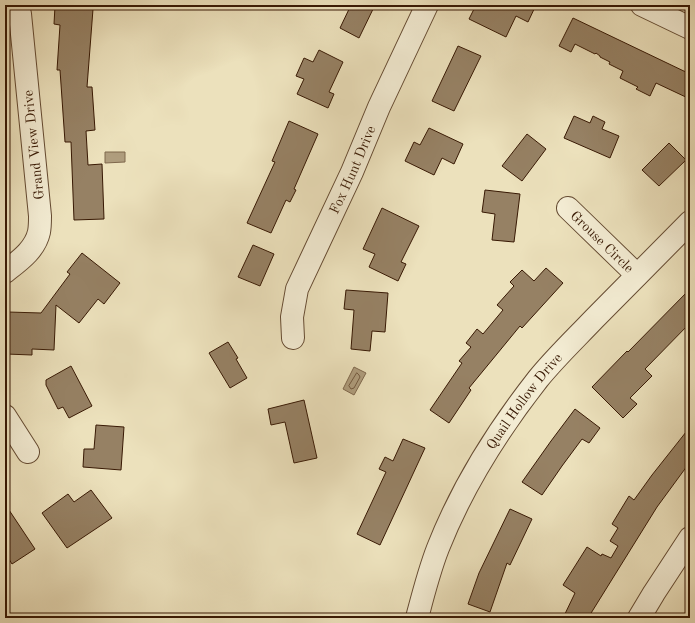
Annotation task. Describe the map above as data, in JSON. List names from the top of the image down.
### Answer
{
  "streets": {
    "street": [
      "Grand View Drive",
      "Fox Hunt Drive",
      "Grouse Circle",
      "Quail Hollow Drive"
    ]
  },
  "crossings": [
    ["Grouse Circle", "Quail Hollow Drive"]
  ]
}
